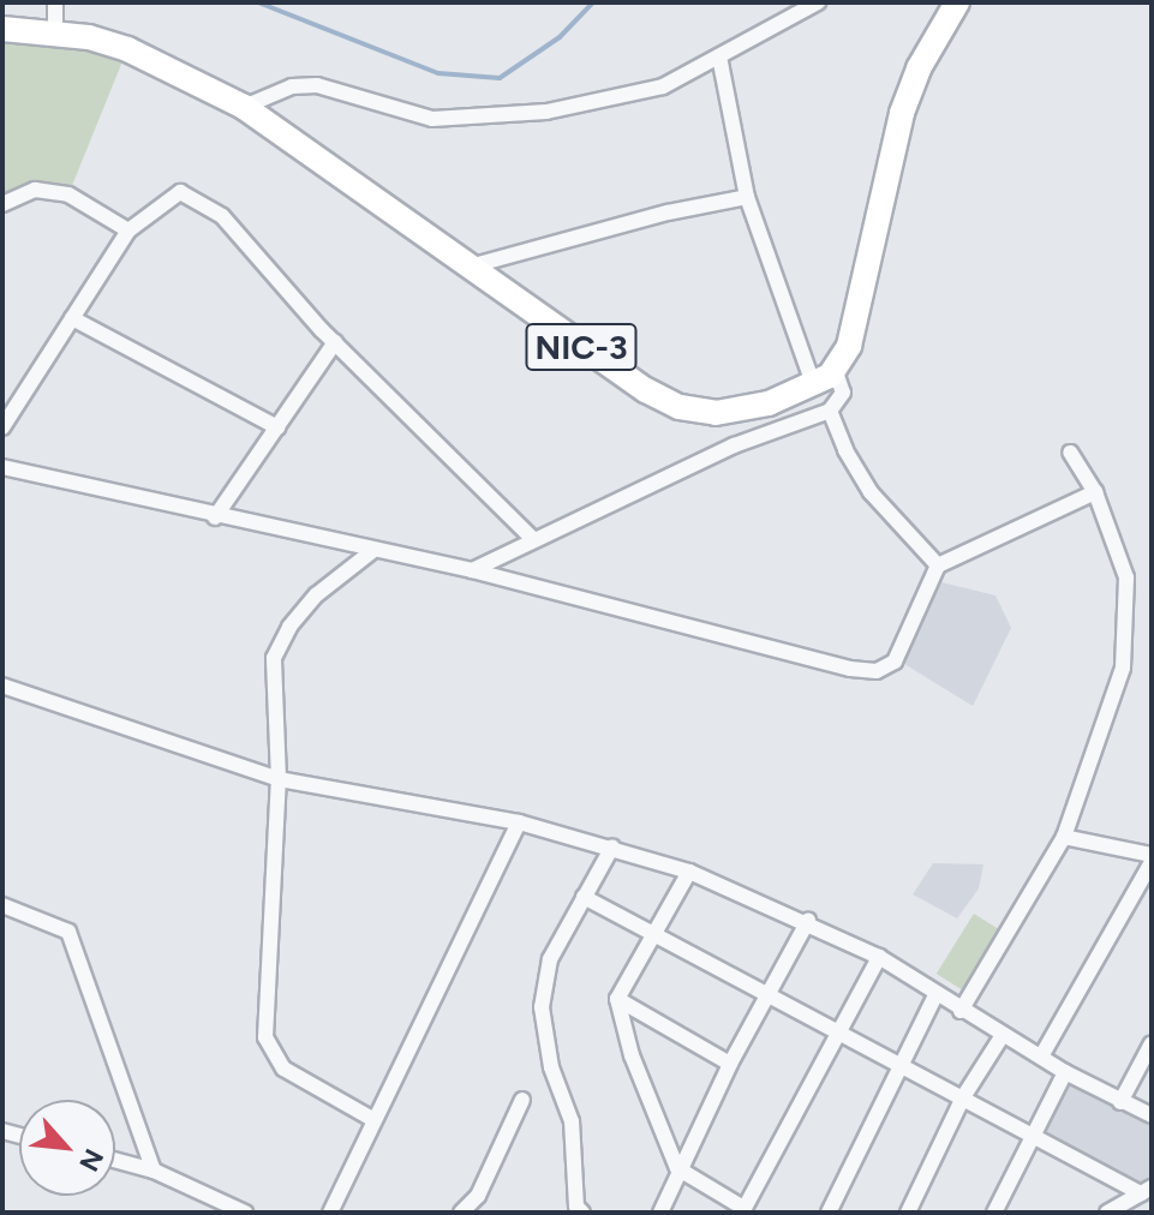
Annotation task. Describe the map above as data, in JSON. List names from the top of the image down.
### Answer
{
  "streets": {
    "main road": ["NIC-3"]
  },
  "north": "bottom right"
}
